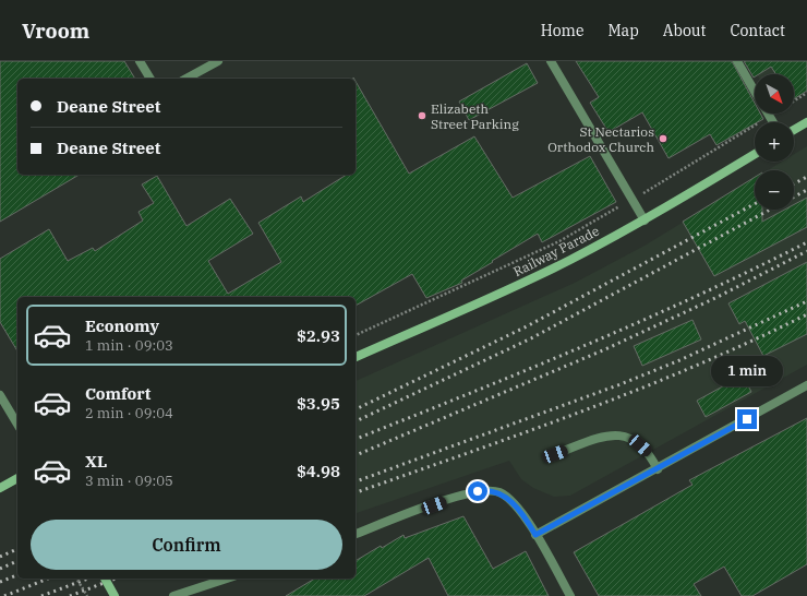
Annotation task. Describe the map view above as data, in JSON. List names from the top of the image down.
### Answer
{
  "streets": {
    "main road": ["Railway Parade"]
  },
  "places": ["Elizabeth Street Parking", "St Nectarios Orthodox Church"],
  "north": "bottom right",
  "page": {
    "header": "Vroom",
    "nav": [
      "Home",
      "Map",
      "About",
      "Contact"
    ],
    "map_buttons": ["+", "−"],
    "banner": ["Deane Street", "Deane Street"],
    "list": [
      {
        "name": "Economy",
        "note": "1 min · 09:03",
        "value": "$2.93"
      },
      {
        "name": "Comfort",
        "note": "2 min · 09:04",
        "value": "$3.95"
      },
      {
        "name": "XL",
        "note": "3 min · 09:05",
        "value": "$4.98"
      }
    ],
    "bubble": "1 min",
    "buttons": "Confirm"
  }
}
